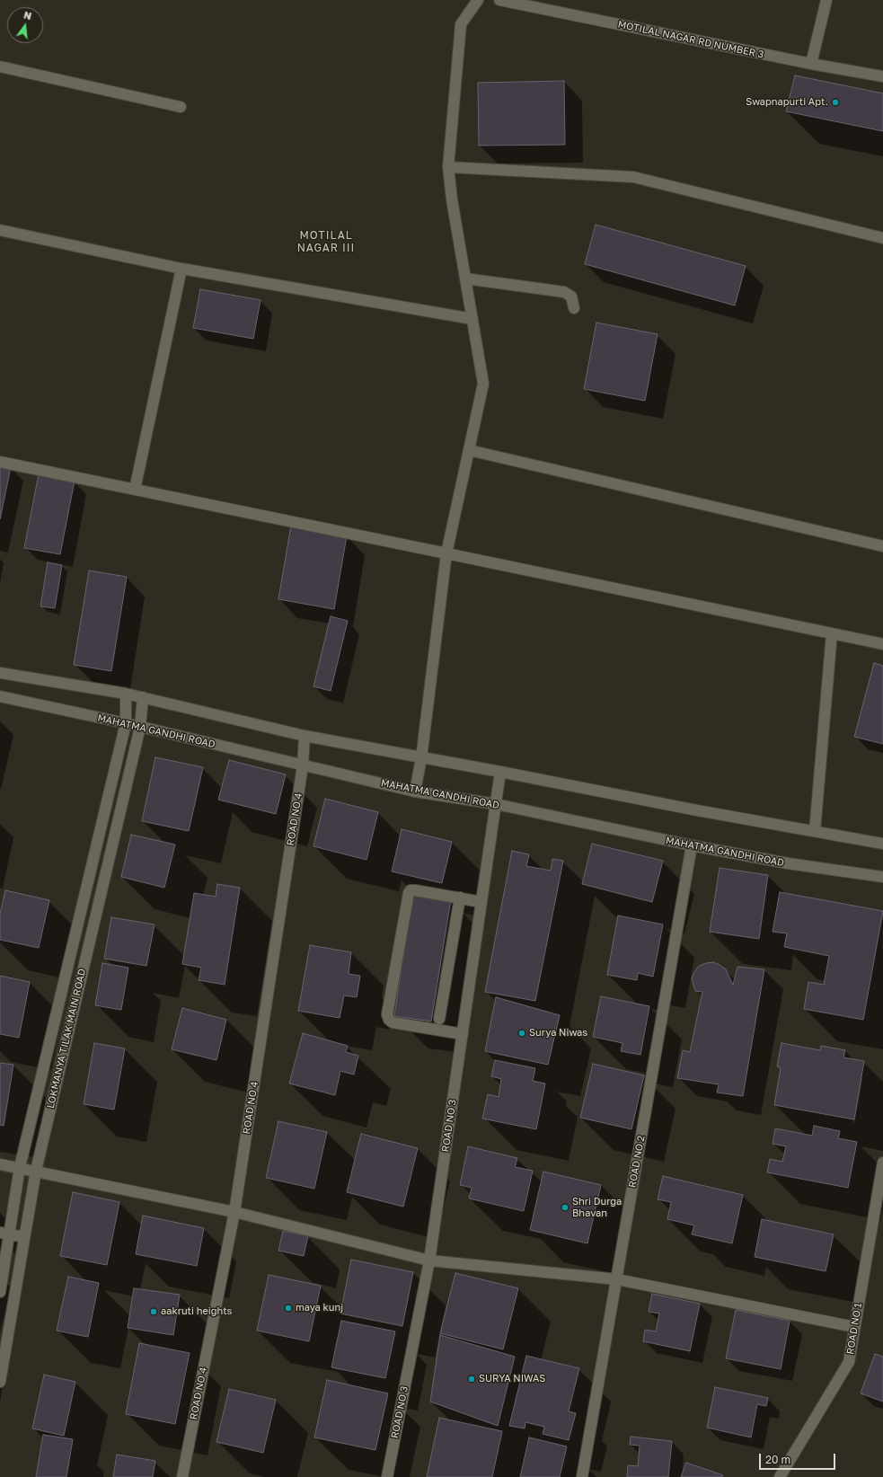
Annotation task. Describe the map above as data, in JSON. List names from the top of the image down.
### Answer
{
  "streets": {
    "street": [
      "MOTILAL NAGAR RD NUMBER 3",
      "MAHATMA GANDHI ROAD",
      "ROAD NO 4",
      "LOKMANYA TILAK MAIN ROAD",
      "ROAD NO 3",
      "ROAD NO 2",
      "ROAD NO 1"
    ]
  },
  "crossings": [
    ["MAHATMA GANDHI ROAD", "ROAD NO 4"],
    ["MAHATMA GANDHI ROAD", "LOKMANYA TILAK MAIN ROAD"],
    ["MAHATMA GANDHI ROAD", "ROAD NO 3"],
    ["MAHATMA GANDHI ROAD", "ROAD NO 2"]
  ],
  "districts": ["MOTILAL NAGAR III"],
  "places": [
    "Swapnapurti Apt.",
    "Surya Niwas",
    "Shri Durga Bhavan",
    "maya kunj",
    "aakruti heights",
    "SURYA NIWAS"
  ],
  "scale_bar": "20 m",
  "north": "top"
}
